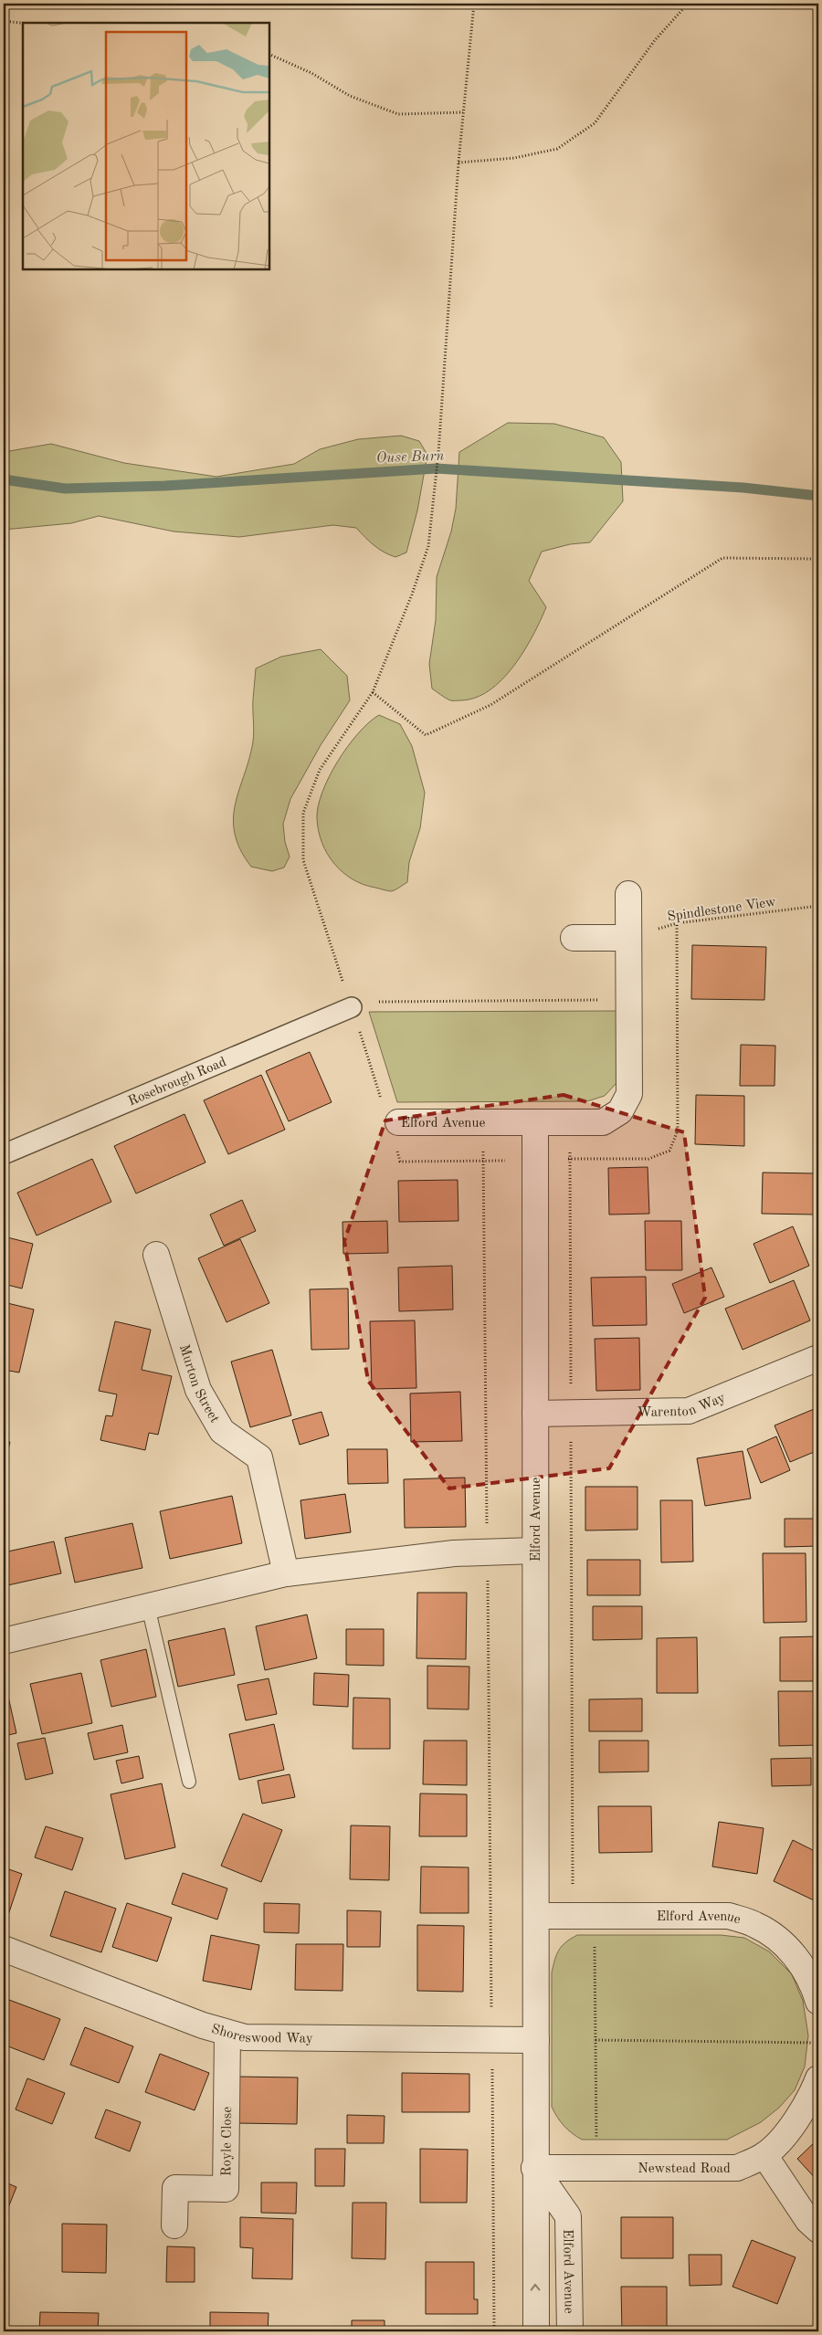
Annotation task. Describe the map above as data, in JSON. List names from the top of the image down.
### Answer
{
  "streets": {
    "street": [
      "Rosebrough Road",
      "Elford Avenue",
      "Murton Street",
      "Warenton Way",
      "Shoreswood Way",
      "Royle Close",
      "Newstead Road"
    ],
    "path": ["Spindlestone View"]
  },
  "crossings": [
    ["Spindlestone View", "Elford Avenue"],
    ["Rosebrough Road", "Elford Avenue"],
    ["Elford Avenue", "Warenton Way"],
    ["Elford Avenue", "Shoreswood Way"],
    ["Elford Avenue", "Newstead Road"],
    ["Shoreswood Way", "Royle Close"]
  ],
  "water": ["Ouse Burn"]
}
